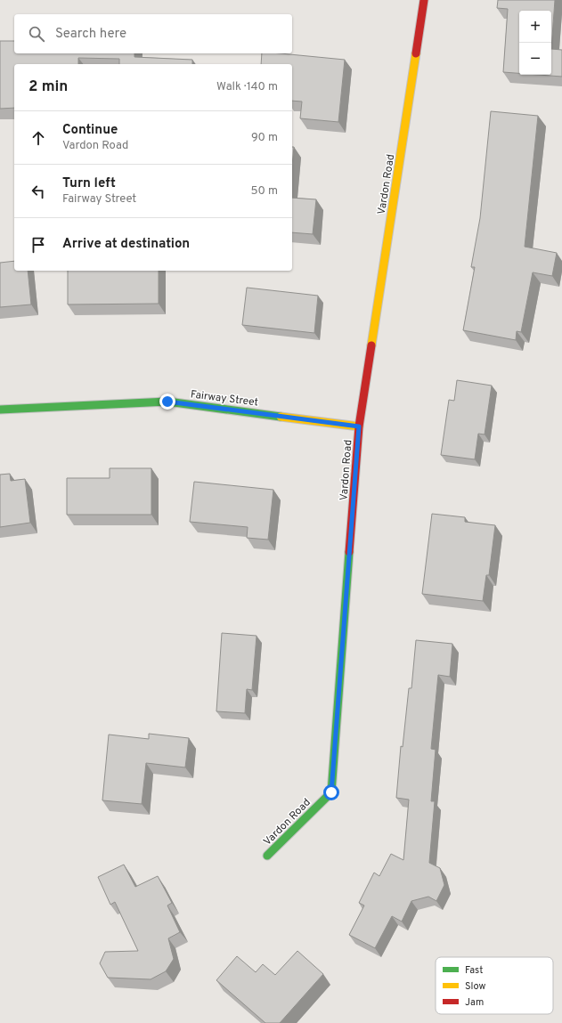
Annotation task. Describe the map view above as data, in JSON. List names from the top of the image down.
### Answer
{
  "streets": {
    "street": ["Vardon Road", "Fairway Street"]
  },
  "crossings": [
    ["Vardon Road", "Fairway Street"]
  ],
  "legend": ["Fast", "Slow", "Jam"],
  "page": {
    "map_buttons": ["+", "−"],
    "search": "Search here",
    "heading": ["2 min", "Walk · 140 m"],
    "list": [
      ["Continue", "Vardon Road", "90 m"],
      ["Turn left", "Fairway Street", "50 m"],
      "Arrive at destination"
    ]
  }
}
